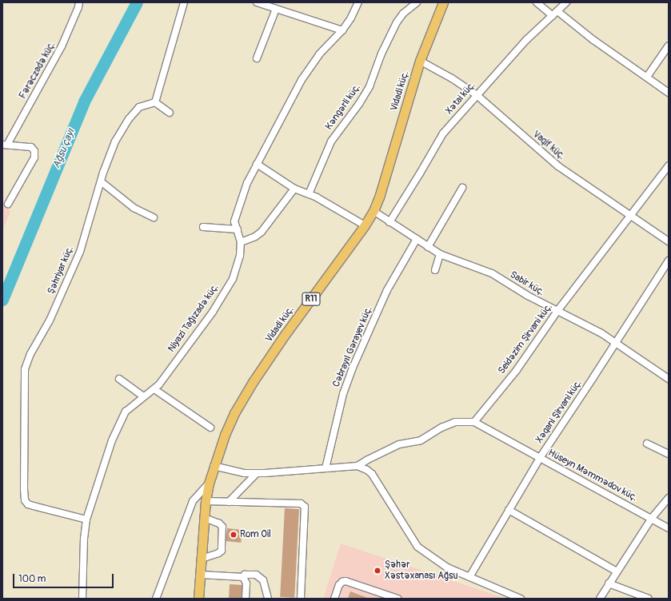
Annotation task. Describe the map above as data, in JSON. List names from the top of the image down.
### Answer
{
  "streets": {
    "main road": ["Vidadi küç.", "R11"],
    "street": [
      "Fərəczadə küç.",
      "Xətai küç.",
      "Kəngərli küç.",
      "Vaqif küç.",
      "Şəhriyar küç.",
      "Sabir küç.",
      "Niyazi Tağızadə küç.",
      "Seidəzim Şirvani küç.",
      "Cəbrayıl Gərayev küç.",
      "Xəqani Şirvani küç.",
      "Hüseyn Məmmədov küç."
    ]
  },
  "crossings": [
    ["Vidadi küç.", "Vaqif küç."],
    ["Vidadi küç.", "Sabir küç."],
    ["Xətai küç.", "Vaqif küç."],
    ["Xətai küç.", "Sabir küç."],
    ["Vaqif küç.", "Seidəzim Şirvani küç."],
    ["Şəhriyar küç.", "Niyazi Tağızadə küç."],
    ["Sabir küç.", "Seidəzim Şirvani küç."],
    ["Sabir küç.", "Cəbrayıl Gərayev küç."],
    ["Sabir küç.", "Xəqani Şirvani küç."],
    ["Seidəzim Şirvani küç.", "Hüseyn Məmmədov küç."],
    ["Xəqani Şirvani küç.", "Hüseyn Məmmədov küç."]
  ],
  "water": ["Ağsu çayı"],
  "places": ["Rom Oil", "Şəhər Xəstəxanası Ağsu"],
  "scale_bar": "100 m"
}
